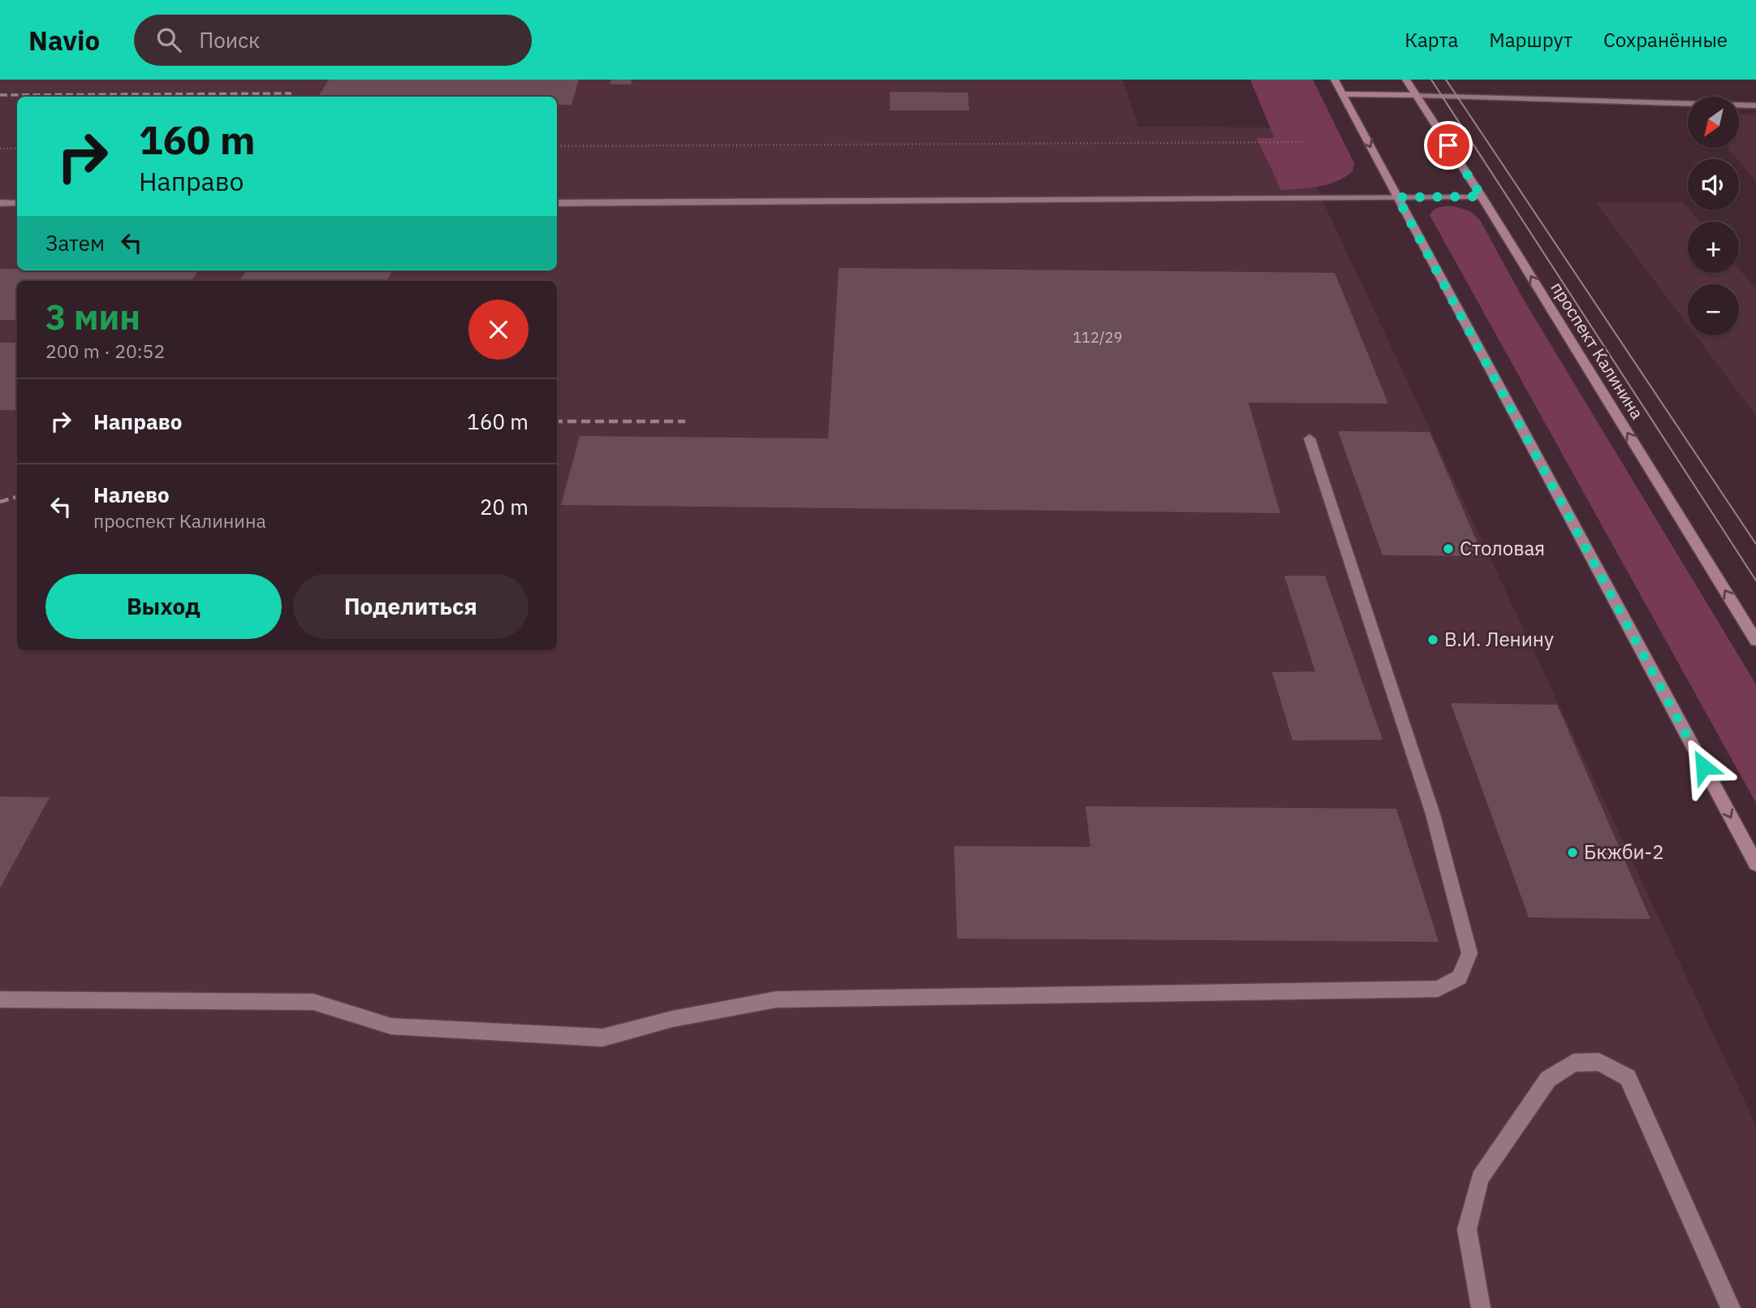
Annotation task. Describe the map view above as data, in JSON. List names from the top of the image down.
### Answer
{
  "streets": {
    "main road": ["проспект Калинина"]
  },
  "places": ["Столовая", "В.И. Ленину", "Бкжби-2"],
  "house_numbers": ["112/29"],
  "north": "bottom left",
  "page": {
    "header": "Navio",
    "search": "Поиск",
    "nav": ["Карта", "Маршрут", "Сохранённые"],
    "map_buttons": ["+", "−"],
    "turn": ["160 m", "Направо"],
    "then": "Затем",
    "heading": ["3 мин", "200 m · 20:52"],
    "list": [
      {
        "name": "Направо",
        "value": "160 m"
      },
      {
        "name": "Налево",
        "note": "проспект Калинина",
        "value": "20 m"
      }
    ],
    "buttons": ["Выход", "Поделиться"]
  }
}
